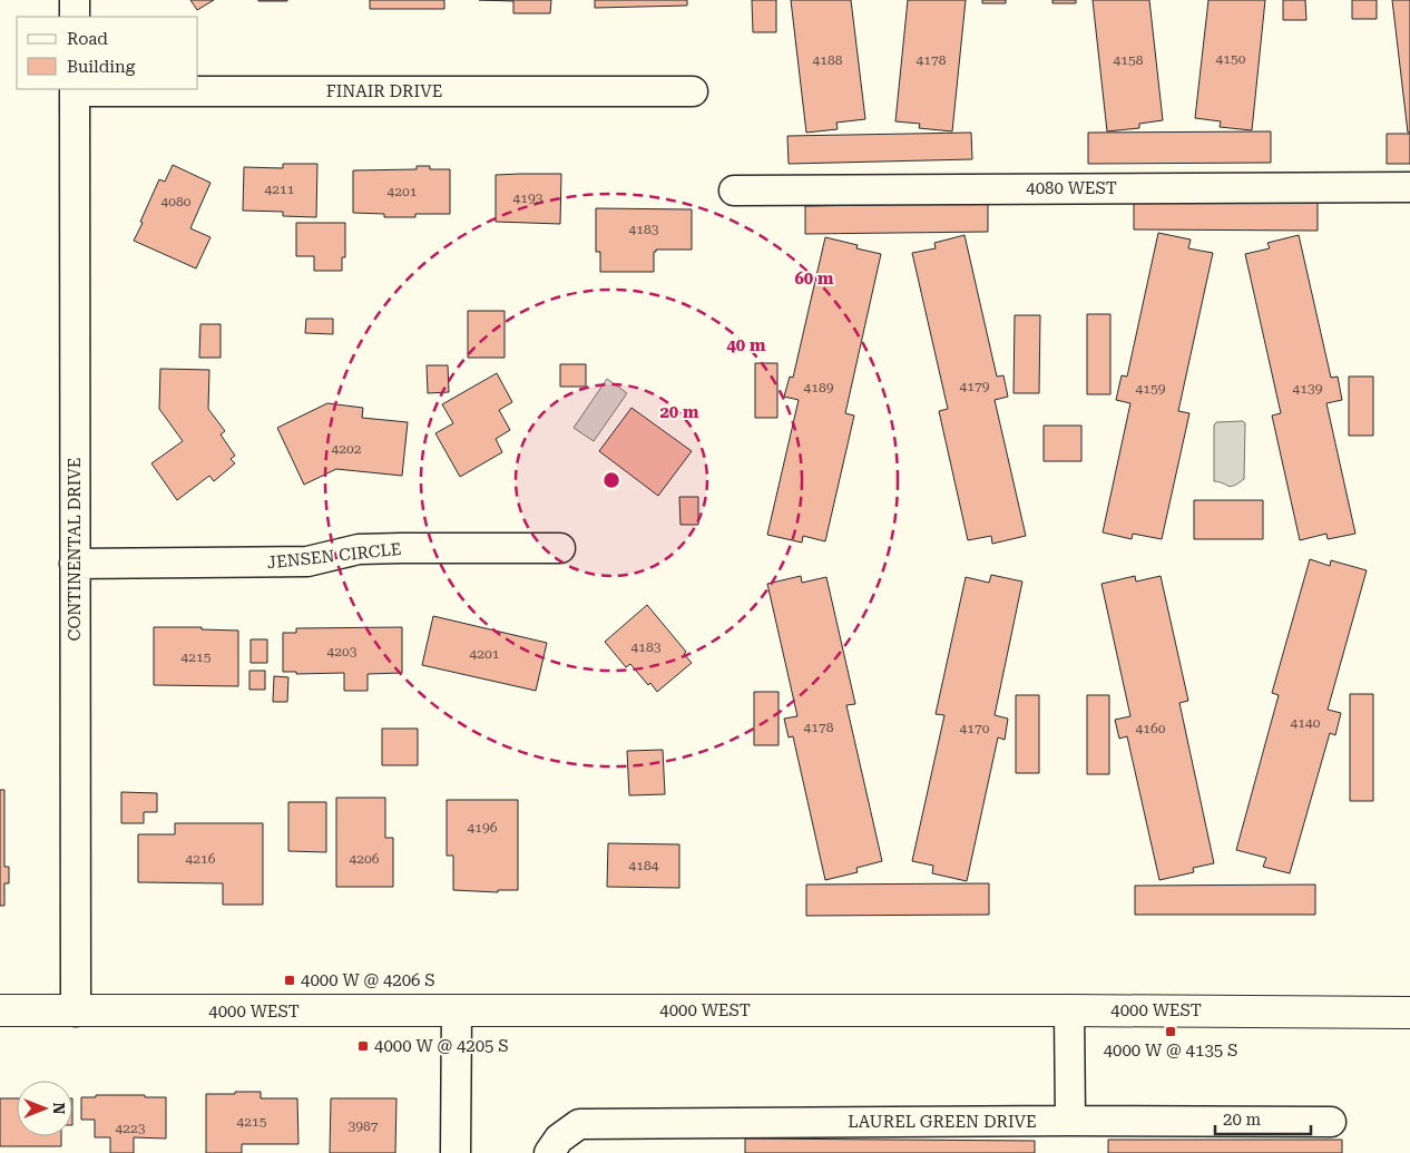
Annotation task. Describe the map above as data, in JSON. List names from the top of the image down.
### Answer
{
  "streets": {
    "street": [
      "FINAIR DRIVE",
      "4080 WEST",
      "CONTINENTAL DRIVE",
      "JENSEN CIRCLE",
      "4000 WEST",
      "LAUREL GREEN DRIVE"
    ]
  },
  "crossings": [
    ["FINAIR DRIVE", "CONTINENTAL DRIVE"],
    ["CONTINENTAL DRIVE", "JENSEN CIRCLE"],
    ["CONTINENTAL DRIVE", "4000 WEST"]
  ],
  "places": {
    "transit": ["4000 W @ 4206 S", "4000 W @ 4135 S", "4000 W @ 4205 S"]
  },
  "house_numbers": [
    "4150",
    "4188",
    "4178",
    "4158",
    "4211",
    "4201",
    "4193",
    "4080",
    "4183",
    "4179",
    "4189",
    "4159",
    "4139",
    "4202",
    "4183",
    "4203",
    "4201",
    "4215",
    "4140",
    "4178",
    "4170",
    "4160",
    "4196",
    "4216",
    "4206",
    "4184",
    "4215",
    "3987",
    "4223"
  ],
  "legend": ["Road", "Building"],
  "scale_bar": "20 m",
  "north": "right",
  "rings": ["60 m", "40 m", "20 m"]
}
